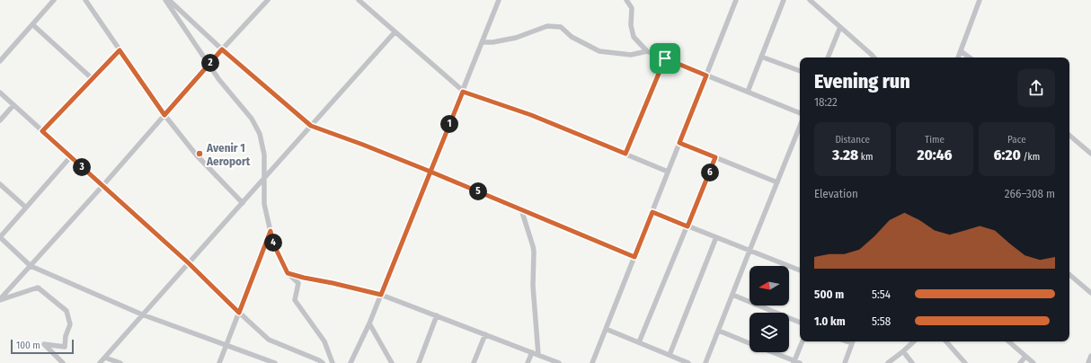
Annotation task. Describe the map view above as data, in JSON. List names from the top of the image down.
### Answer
{
  "places": ["Avenir 1 Aeroport"],
  "scale_bar": "100 m",
  "north": "left",
  "page": {
    "pins": [
      "2",
      "1",
      "3",
      "6",
      "5",
      "4"
    ],
    "heading": ["Evening run", "18:22"],
    "stats": [
      ["Distance", "3.28 km"],
      ["Time", "20:46"],
      ["Pace", "6:20 /km"]
    ],
    "chart": ["Elevation", "266–308 m"],
    "list": [
      {
        "name": "500 m",
        "note": "5:54"
      },
      {
        "name": "1.0 km",
        "note": "5:58"
      }
    ],
    "scale": "100 m"
  }
}
